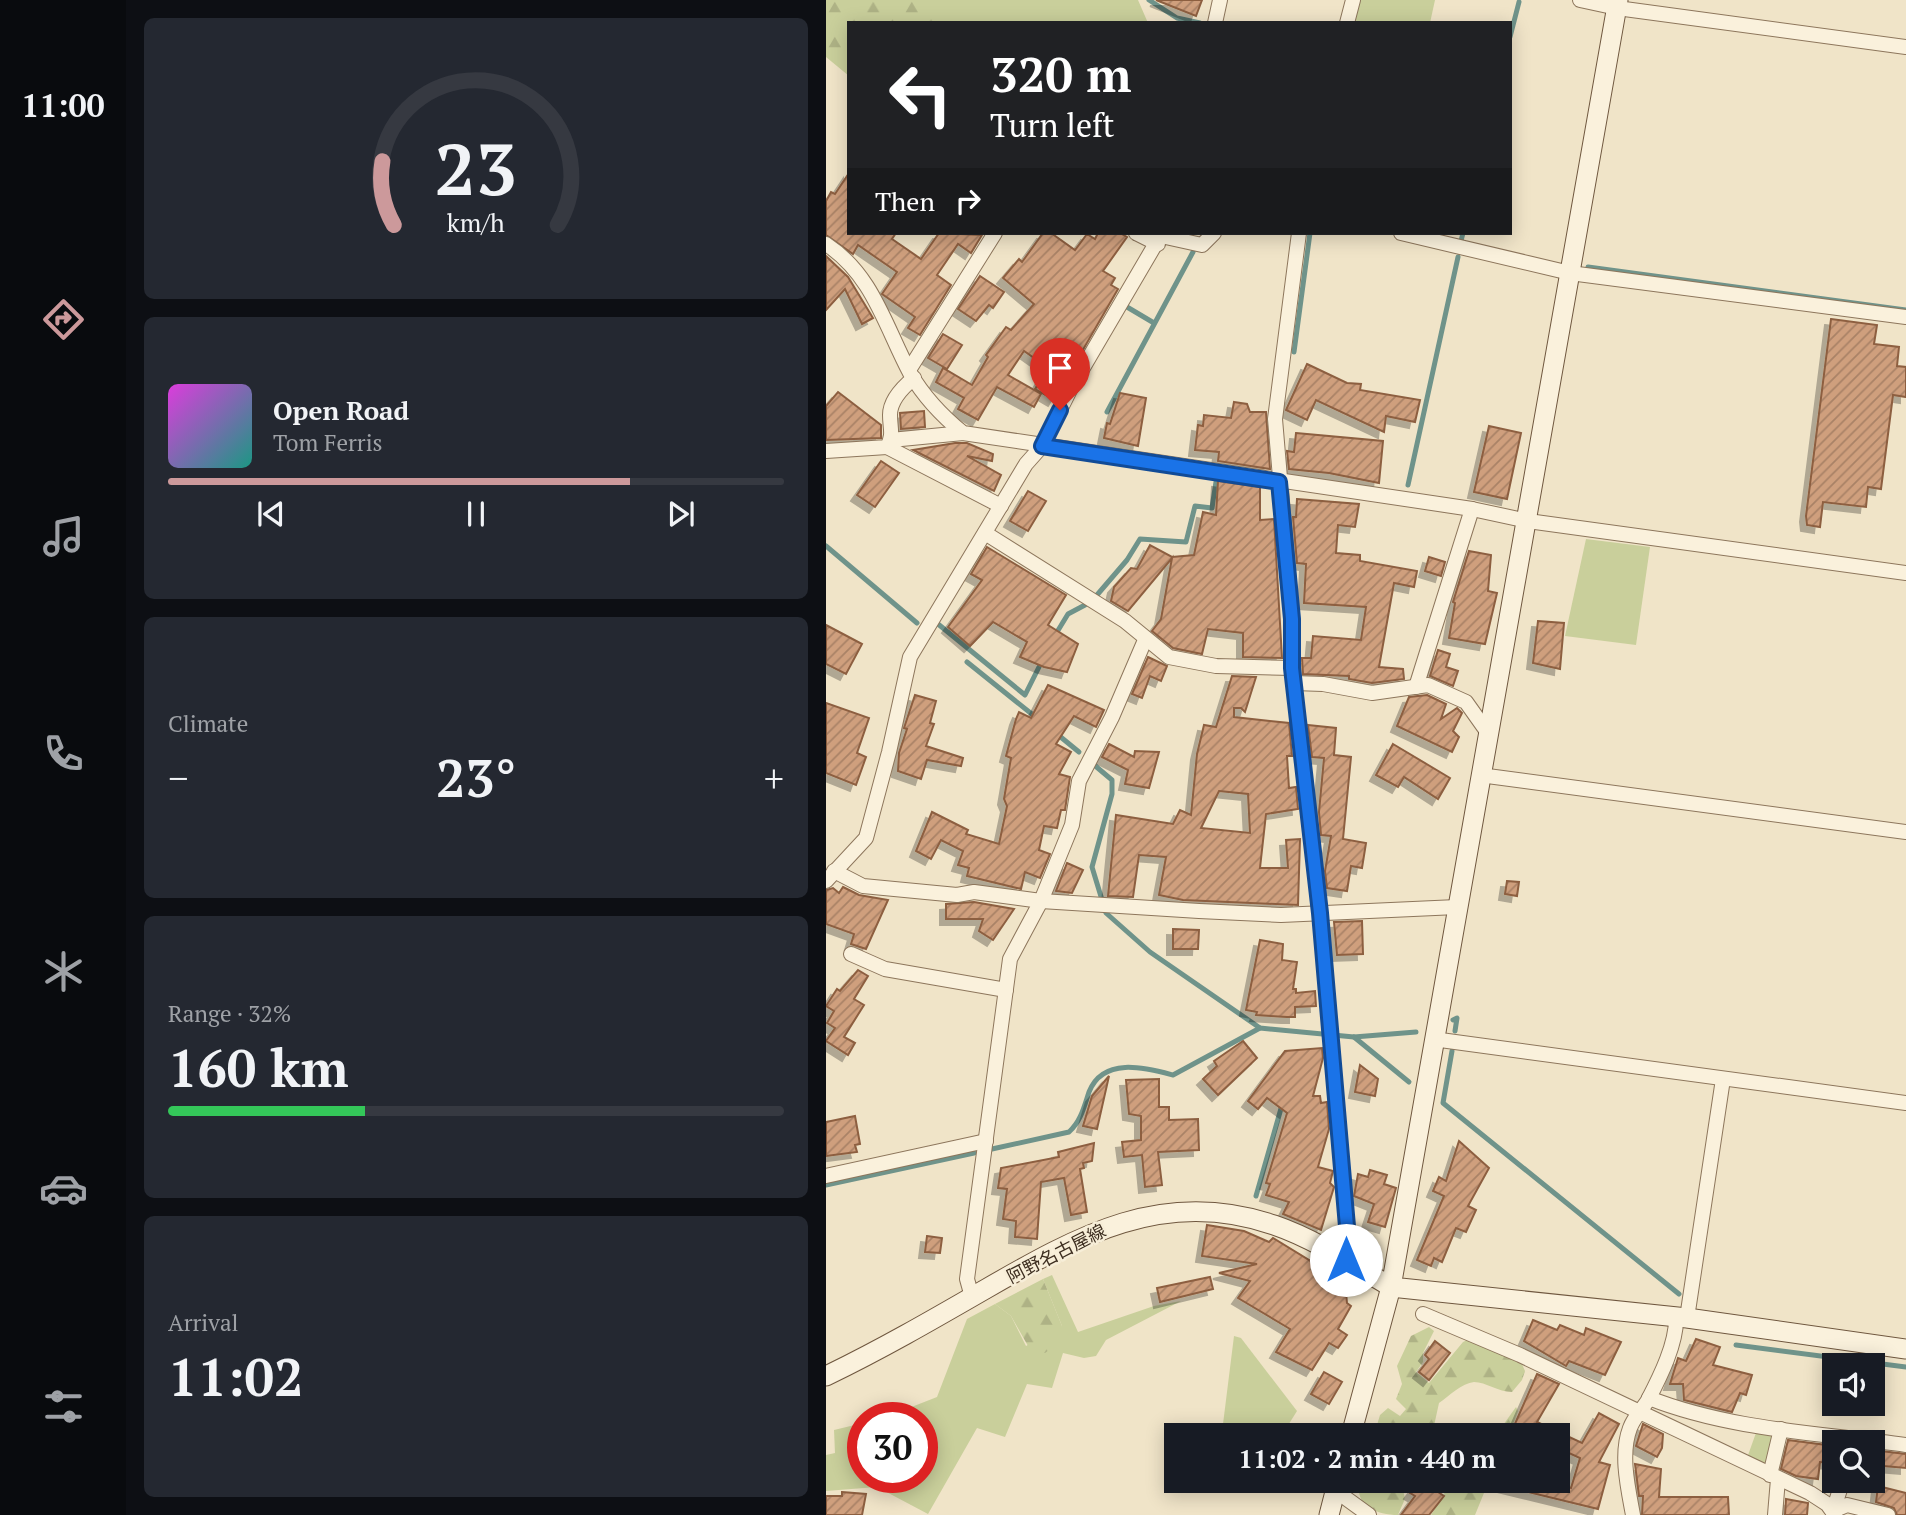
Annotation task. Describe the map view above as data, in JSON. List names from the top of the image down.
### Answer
{
  "streets": {
    "street": ["阿野名古屋線"]
  },
  "page": {
    "tabs": "11:00",
    "turn": ["320 m", "Turn left"],
    "then": "Then",
    "song": ["Open Road", "Tom Ferris"],
    "tile": [
      "Climate",
      ["Range · 32%", "160 km"],
      ["Arrival", "11:02"]
    ],
    "heat": ["−", "23°", "+"],
    "limit": "30",
    "trip": "11:02 · 2 min · 440 m",
    "gauge": ["23", "km/h"]
  }
}
